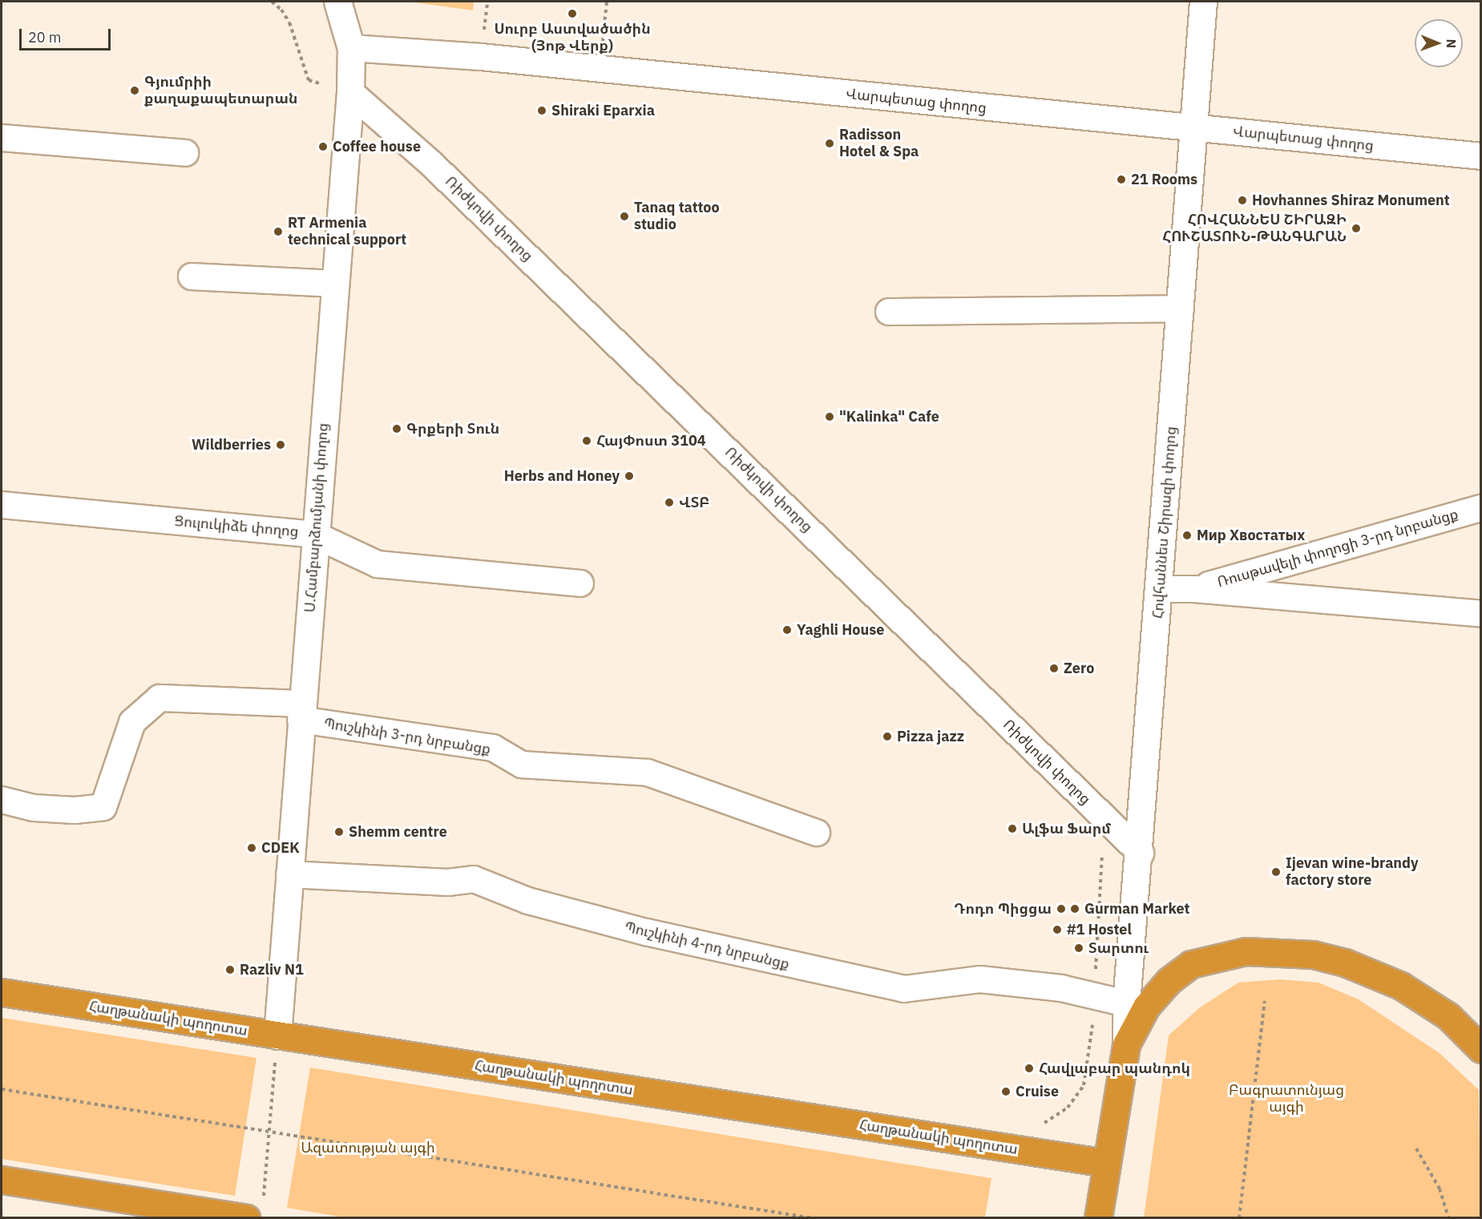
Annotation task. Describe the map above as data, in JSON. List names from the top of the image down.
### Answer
{
  "streets": {
    "highway": ["Հաղթանակի պողոտա"],
    "street": [
      "Վարպետաց փողոց",
      "Ռիժկովի փողոց",
      "Ս.Համբարձումյանի փողոց",
      "Հովհաննես Շիրազի փողոց",
      "Ցուլուկիձե փողոց",
      "Ռուսթավելի փողոցի 3-րդ նրբանցք",
      "Պուշկինի 3-րդ նրբանցք",
      "Պուշկինի 4-րդ նրբանցք"
    ]
  },
  "crossings": [
    ["Վարպետաց փողոց", "Ս.Համբարձումյանի փողոց"],
    ["Վարպետաց փողոց", "Հովհաննես Շիրազի փողոց"],
    ["Ռիժկովի փողոց", "Ս.Համբարձումյանի փողոց"],
    ["Ռիժկովի փողոց", "Հովհաննես Շիրազի փողոց"],
    ["Ս.Համբարձումյանի փողոց", "Ցուլուկիձե փողոց"],
    ["Ս.Համբարձումյանի փողոց", "Պուշկինի 3-րդ նրբանցք"],
    ["Ս.Համբարձումյանի փողոց", "Պուշկինի 4-րդ նրբանցք"],
    ["Ս.Համբարձումյանի փողոց", "Հաղթանակի պողոտա"],
    ["Հովհաննես Շիրազի փողոց", "Պուշկինի 4-րդ նրբանցք"]
  ],
  "parks": ["Բագրատունյաց այգի", "Ազատության այգի"],
  "places": [
    "Սուրբ Աստվածածին (Յոթ Վերք)",
    "Գյումրիի քաղաքապետարան",
    "Shiraki Eparxia",
    "Radisson Hotel & Spa",
    "Coffee house",
    "21 Rooms",
    "Hovhannes Shiraz Monument",
    "Tanaq tattoo studio",
    "ՀՈՎՀԱՆՆԵՍ ՇԻՐԱԶԻ ՀՈՒՇԱՏՈՒՆ-ԹԱՆԳԱՐԱՆ",
    "RT Armenia technical support",
    "\"Kalinka\" Cafe",
    "Գրքերի Տուն",
    "ՀայՓոստ 3104",
    "Wildberries",
    "Herbs and Honey",
    "ՎՏԲ",
    "Мир Хвостатых",
    "Yaghli House",
    "Zero",
    "Pizza jazz",
    "Ալֆա Ֆարմ",
    "Shemm centre",
    "CDEK",
    "Ijevan wine-brandy factory store",
    "Դոդո Պիցցա",
    "Gurman Market",
    "#1 Hostel",
    "Տարտու",
    "Razliv N1",
    "Հավլաբար պանդոկ",
    "Cruise"
  ],
  "scale_bar": "20 m",
  "north": "right"
}
